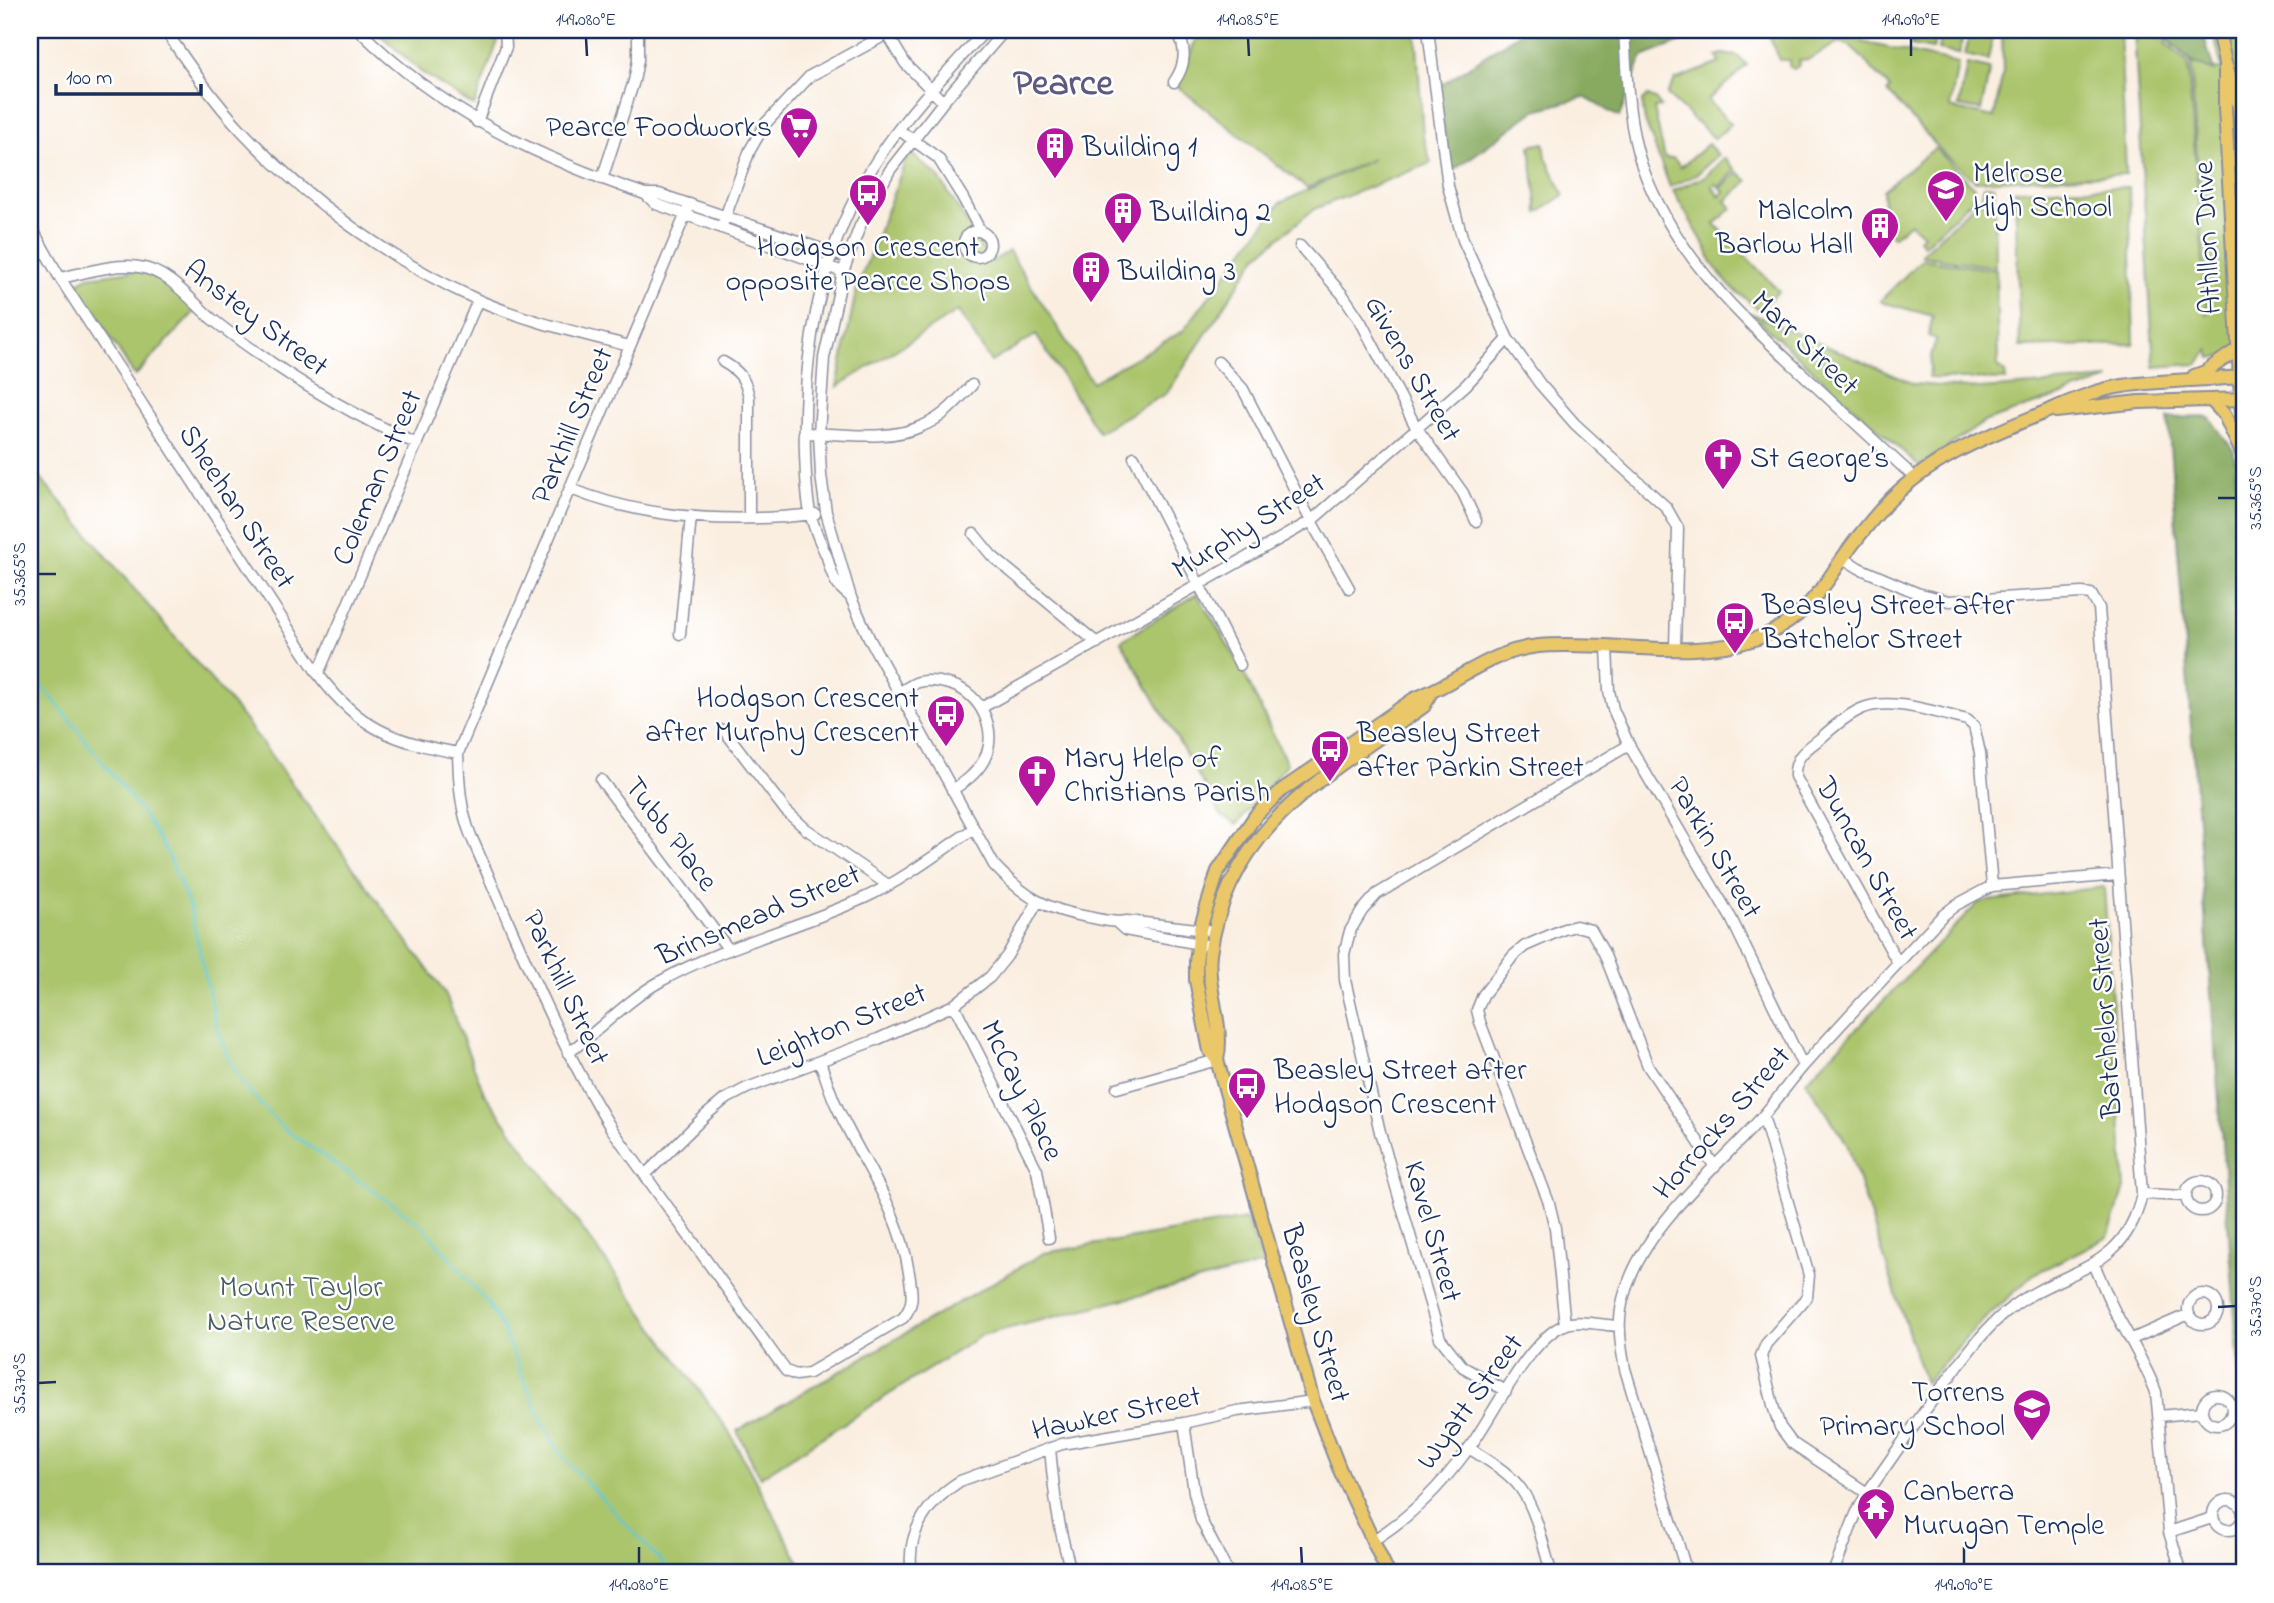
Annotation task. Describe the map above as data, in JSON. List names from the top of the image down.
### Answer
{
  "streets": {
    "main road": ["Athllon Drive", "Beasley Street"],
    "street": [
      "Anstey Street",
      "Marr Street",
      "Givens Street",
      "Parkhill Street",
      "Coleman Street",
      "Sheehan Street",
      "Murphy Street",
      "Tubb Place",
      "Parkin Street",
      "Duncan Street",
      "Brinsmead Street",
      "Batchelor Street",
      "Leighton Street",
      "McCay Place",
      "Horrocks Street",
      "Kavel Street",
      "Wyatt Street",
      "Hawker Street"
    ]
  },
  "crossings": [
    ["Athllon Drive", "Beasley Street"],
    ["Anstey Street", "Coleman Street"],
    ["Anstey Street", "Sheehan Street"],
    ["Marr Street", "Beasley Street"],
    ["Givens Street", "Murphy Street"],
    ["Parkhill Street", "Sheehan Street"],
    ["Parkhill Street", "Brinsmead Street"],
    ["Parkhill Street", "Leighton Street"],
    ["Coleman Street", "Sheehan Street"],
    ["Tubb Place", "Brinsmead Street"],
    ["Parkin Street", "Horrocks Street"],
    ["Parkin Street", "Kavel Street"],
    ["Parkin Street", "Beasley Street"],
    ["Duncan Street", "Horrocks Street"],
    ["Batchelor Street", "Horrocks Street"],
    ["Batchelor Street", "Beasley Street"],
    ["Leighton Street", "McCay Place"],
    ["Horrocks Street", "Wyatt Street"],
    ["Kavel Street", "Wyatt Street"],
    ["Beasley Street", "Wyatt Street"],
    ["Beasley Street", "Hawker Street"]
  ],
  "districts": ["Pearce"],
  "parks": ["Mount Taylor Nature Reserve"],
  "places": {
    "supermarket": ["Pearce Foodworks"],
    "building": [
      "Building 1",
      "Building 2",
      "Malcolm Barlow Hall",
      "Building 3"
    ],
    "school or university": ["Melrose High School", "Torrens Primary School"],
    "bus stop": [
      "Hodgson Crescent opposite Pearce Shops",
      "Beasley Street after Batchelor Street",
      "Hodgson Crescent after Murphy Crescent",
      "Beasley Street after Parkin Street",
      "Beasley Street after Hodgson Crescent"
    ],
    "church": ["St George’s", "Mary Help of Christians Parish"],
    "temple": ["Canberra Murugan Temple"]
  },
  "scale_bar": "100 m",
  "coordinates": [
    "149.080°E",
    "149.085°E",
    "149.090°E",
    "35.365°S",
    "35.370°S"
  ]
}
